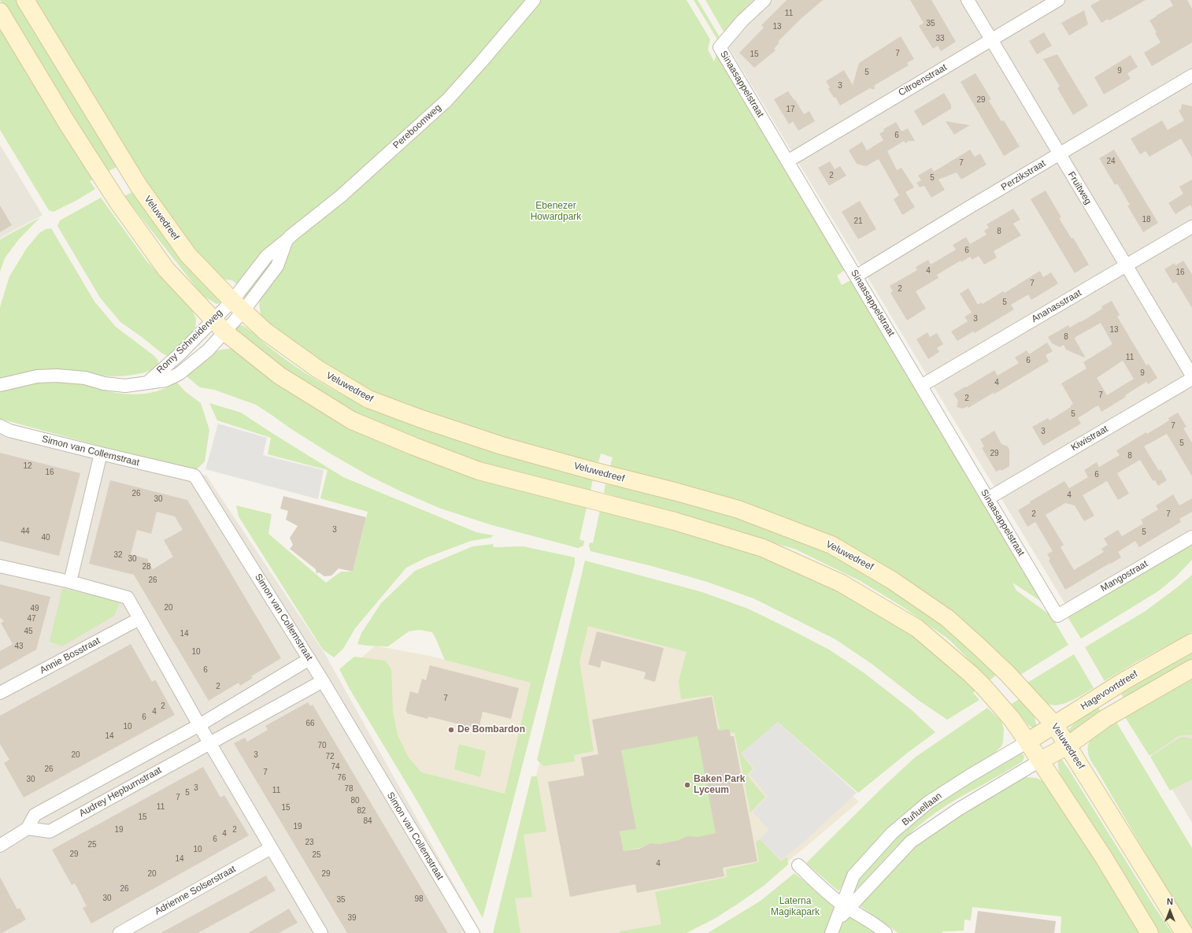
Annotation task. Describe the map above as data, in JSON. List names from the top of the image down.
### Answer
{
  "streets": {
    "main road": ["Veluwedreef", "Hagevoortdreef"],
    "street": [
      "Citroenstraat",
      "Sinaasappelstraat",
      "Pereboomweg",
      "Perzikstraat",
      "Fruitweg",
      "Ananasstraat",
      "Romy Schneiderweg",
      "Kiwistraat",
      "Simon van Collemstraat",
      "Mangostraat",
      "Annie Bosstraat",
      "Audrey Hepburnstraat",
      "Buñuellaan",
      "Adrienne Solserstraat"
    ]
  },
  "crossings": [
    ["Citroenstraat", "Sinaasappelstraat"],
    ["Citroenstraat", "Fruitweg"],
    ["Sinaasappelstraat", "Perzikstraat"],
    ["Sinaasappelstraat", "Ananasstraat"],
    ["Sinaasappelstraat", "Kiwistraat"],
    ["Sinaasappelstraat", "Mangostraat"],
    ["Pereboomweg", "Veluwedreef"],
    ["Pereboomweg", "Romy Schneiderweg"],
    ["Perzikstraat", "Fruitweg"],
    ["Fruitweg", "Ananasstraat"],
    ["Veluwedreef", "Romy Schneiderweg"],
    ["Veluwedreef", "Hagevoortdreef"],
    ["Simon van Collemstraat", "Audrey Hepburnstraat"],
    ["Hagevoortdreef", "Buñuellaan"]
  ],
  "parks": ["Ebenezer Howardpark", "Laterna Magikapark"],
  "places": ["De Bombardon", "Baken Park Lyceum"],
  "house_numbers": [
    "11",
    "35",
    "13",
    "33",
    "7",
    "15",
    "9",
    "5",
    "3",
    "29",
    "17",
    "6",
    "24",
    "7",
    "2",
    "5",
    "18",
    "21",
    "8",
    "6",
    "4",
    "16",
    "7",
    "2",
    "5",
    "3",
    "13",
    "8",
    "11",
    "6",
    "9",
    "4",
    "7",
    "2",
    "5",
    "7",
    "3",
    "5",
    "29",
    "8",
    "12",
    "16",
    "6",
    "26",
    "4",
    "30",
    "2",
    "7",
    "3",
    "44",
    "5",
    "40",
    "32",
    "30",
    "28",
    "26",
    "20",
    "49",
    "47",
    "45",
    "14",
    "43",
    "10",
    "6",
    "2",
    "7",
    "2",
    "4",
    "6",
    "66",
    "10",
    "14",
    "70",
    "20",
    "3",
    "72",
    "74",
    "26",
    "7",
    "76",
    "30",
    "3",
    "78",
    "11",
    "5",
    "7",
    "80",
    "11",
    "15",
    "82",
    "15",
    "84",
    "19",
    "19",
    "2",
    "4",
    "6",
    "23",
    "25",
    "10",
    "29",
    "25",
    "14",
    "4",
    "20",
    "29",
    "26",
    "30",
    "98",
    "35",
    "39"
  ],
  "north": "top"
}
